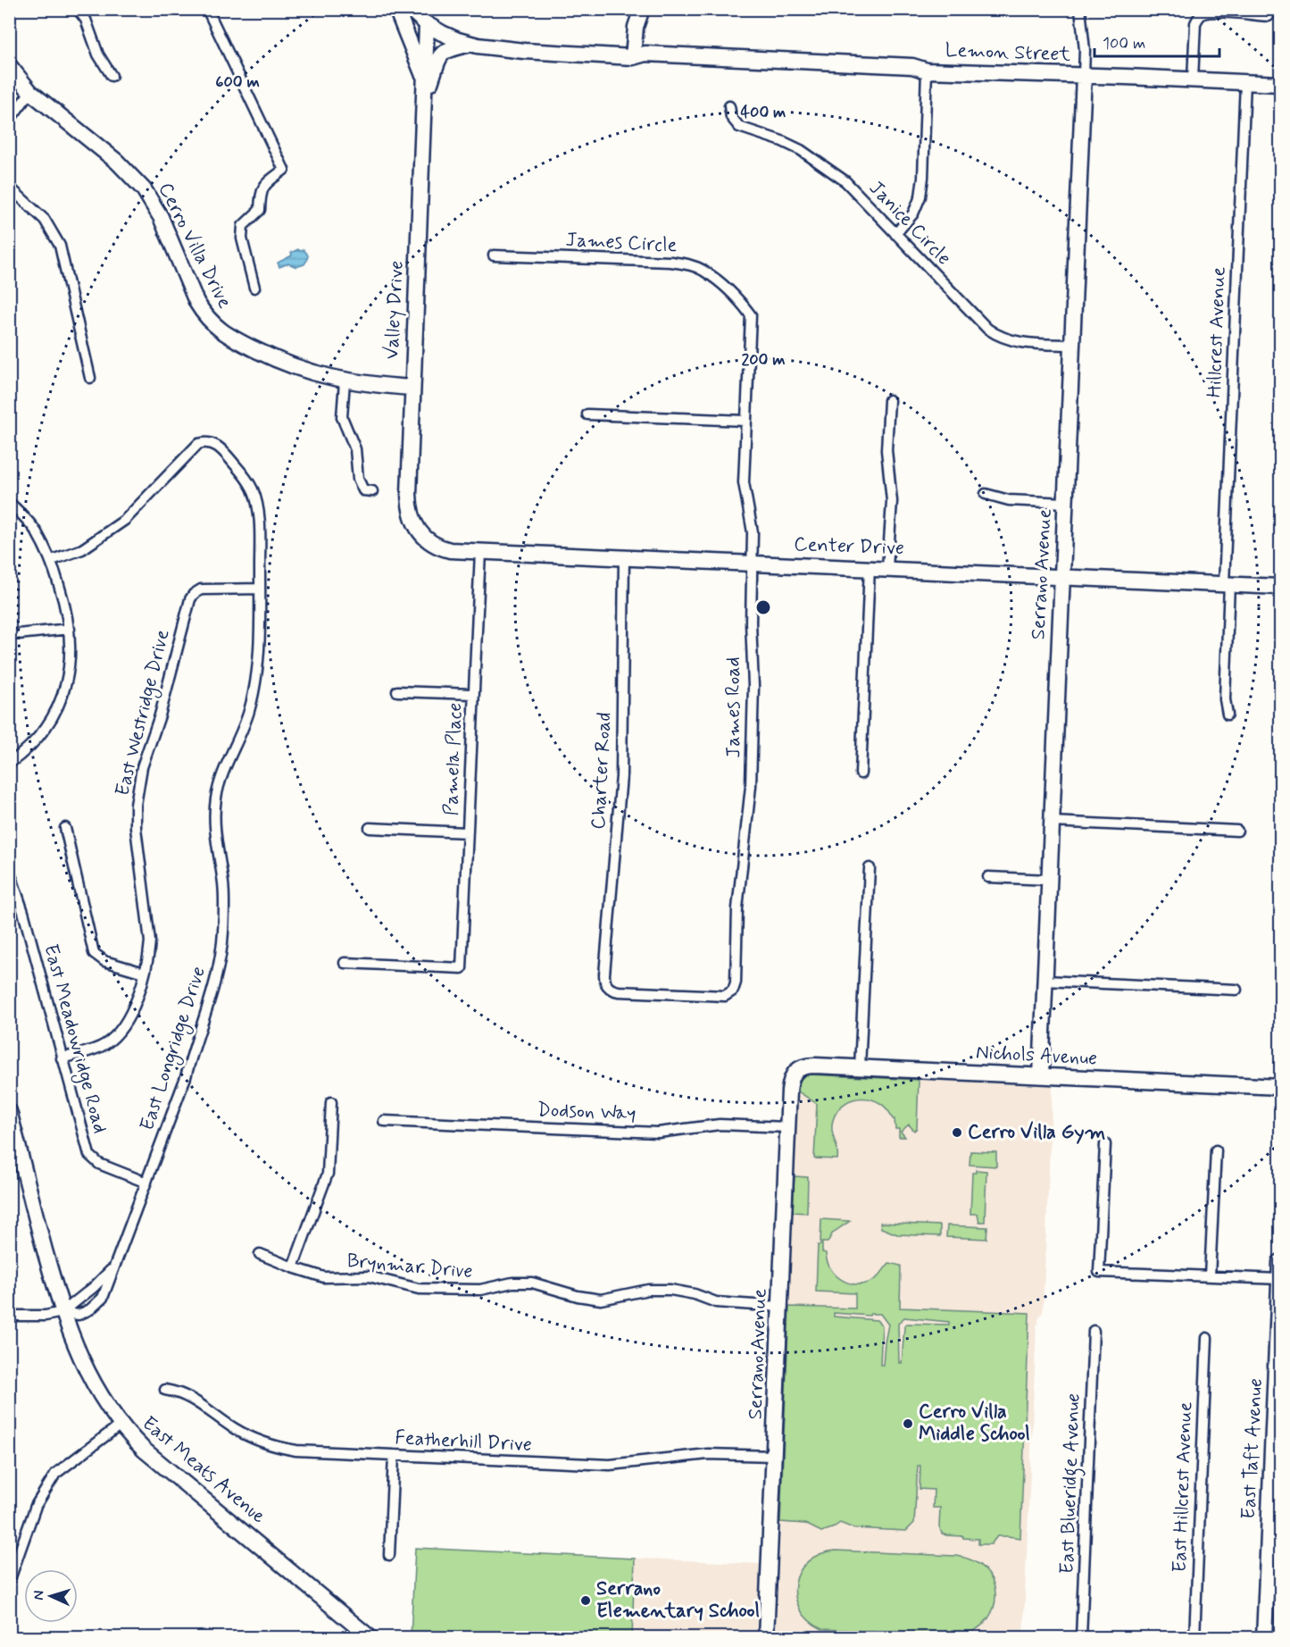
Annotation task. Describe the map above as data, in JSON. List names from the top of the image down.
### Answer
{
  "streets": {
    "street": [
      "Lemon Street",
      "Janice Circle",
      "James Circle",
      "Cerro Villa Drive",
      "Valley Drive",
      "Hillcrest Avenue",
      "Center Drive",
      "Serrano Avenue",
      "James Road",
      "East Westridge Drive",
      "Pamela Place",
      "Charter Road",
      "East Meadowridge Road",
      "East Longridge Drive",
      "Nichols Avenue",
      "Dodson Way",
      "Brynmar Drive",
      "Featherhill Drive",
      "East Taft Avenue",
      "East Meats Avenue",
      "East Blueridge Avenue",
      "East Hillcrest Avenue"
    ]
  },
  "crossings": [
    ["Lemon Street", "Valley Drive"],
    ["Lemon Street", "Hillcrest Avenue"],
    ["Lemon Street", "Serrano Avenue"],
    ["Janice Circle", "Serrano Avenue"],
    ["James Circle", "James Road"],
    ["Cerro Villa Drive", "Valley Drive"],
    ["Valley Drive", "Center Drive"],
    ["Hillcrest Avenue", "Center Drive"],
    ["Center Drive", "Serrano Avenue"],
    ["Center Drive", "James Road"],
    ["Center Drive", "Pamela Place"],
    ["Center Drive", "Charter Road"],
    ["Serrano Avenue", "Nichols Avenue"],
    ["Serrano Avenue", "Dodson Way"],
    ["Serrano Avenue", "Brynmar Drive"],
    ["Serrano Avenue", "Featherhill Drive"],
    ["James Road", "Charter Road"],
    ["East Westridge Drive", "East Meadowridge Road"],
    ["East Westridge Drive", "East Longridge Drive"],
    ["East Meadowridge Road", "East Longridge Drive"],
    ["East Longridge Drive", "East Meats Avenue"]
  ],
  "places": ["Cerro Villa Gym", "Cerro Villa Middle School", "Serrano Elementary School"],
  "scale_bar": "100 m",
  "north": "left",
  "rings": ["600 m", "400 m", "200 m"]
}
